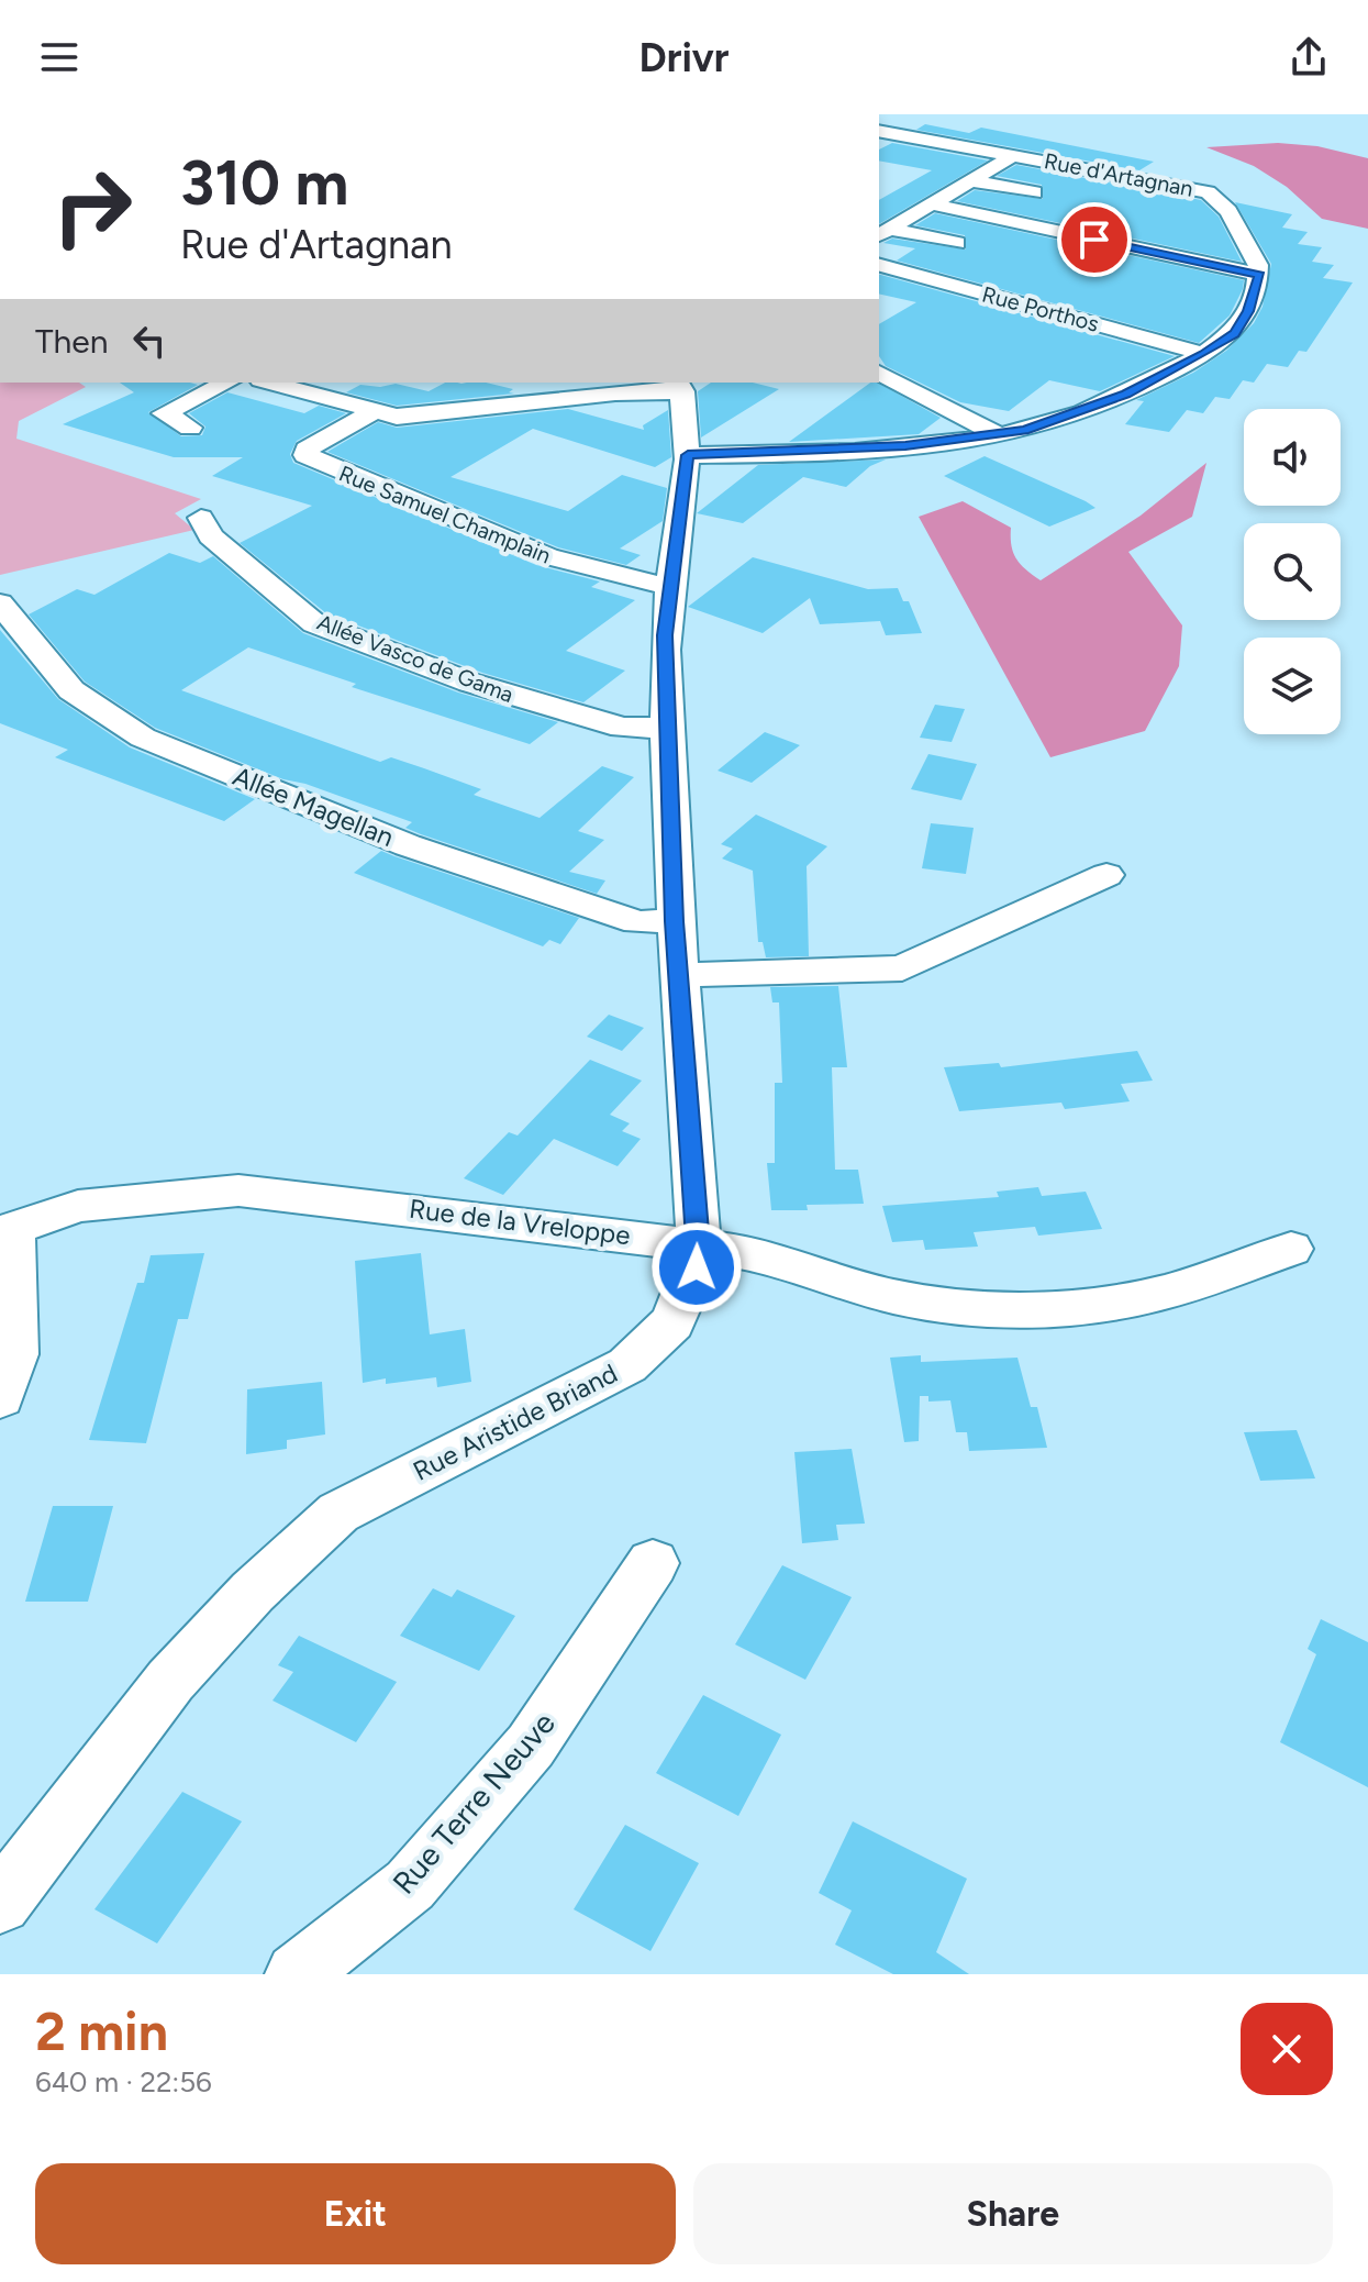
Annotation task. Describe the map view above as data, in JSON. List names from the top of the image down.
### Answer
{
  "streets": {
    "street": [
      "Rue d'Artagnan",
      "Rue Porthos",
      "Rue Samuel Champlain",
      "Allée Vasco de Gama",
      "Allée Magellan",
      "Rue de la Vreloppe",
      "Rue Aristide Briand",
      "Rue Terre Neuve"
    ]
  },
  "crossings": [
    ["Rue Samuel Champlain", "Rue Aristide Briand"],
    ["Allée Vasco de Gama", "Rue Aristide Briand"],
    ["Allée Magellan", "Rue Aristide Briand"],
    ["Rue de la Vreloppe", "Rue Aristide Briand"]
  ],
  "page": {
    "header": "Drivr",
    "turn": ["310 m", "Rue d'Artagnan"],
    "then": "Then",
    "heading": ["2 min", "640 m · 22:56"],
    "buttons": ["Exit", "Share"]
  }
}
